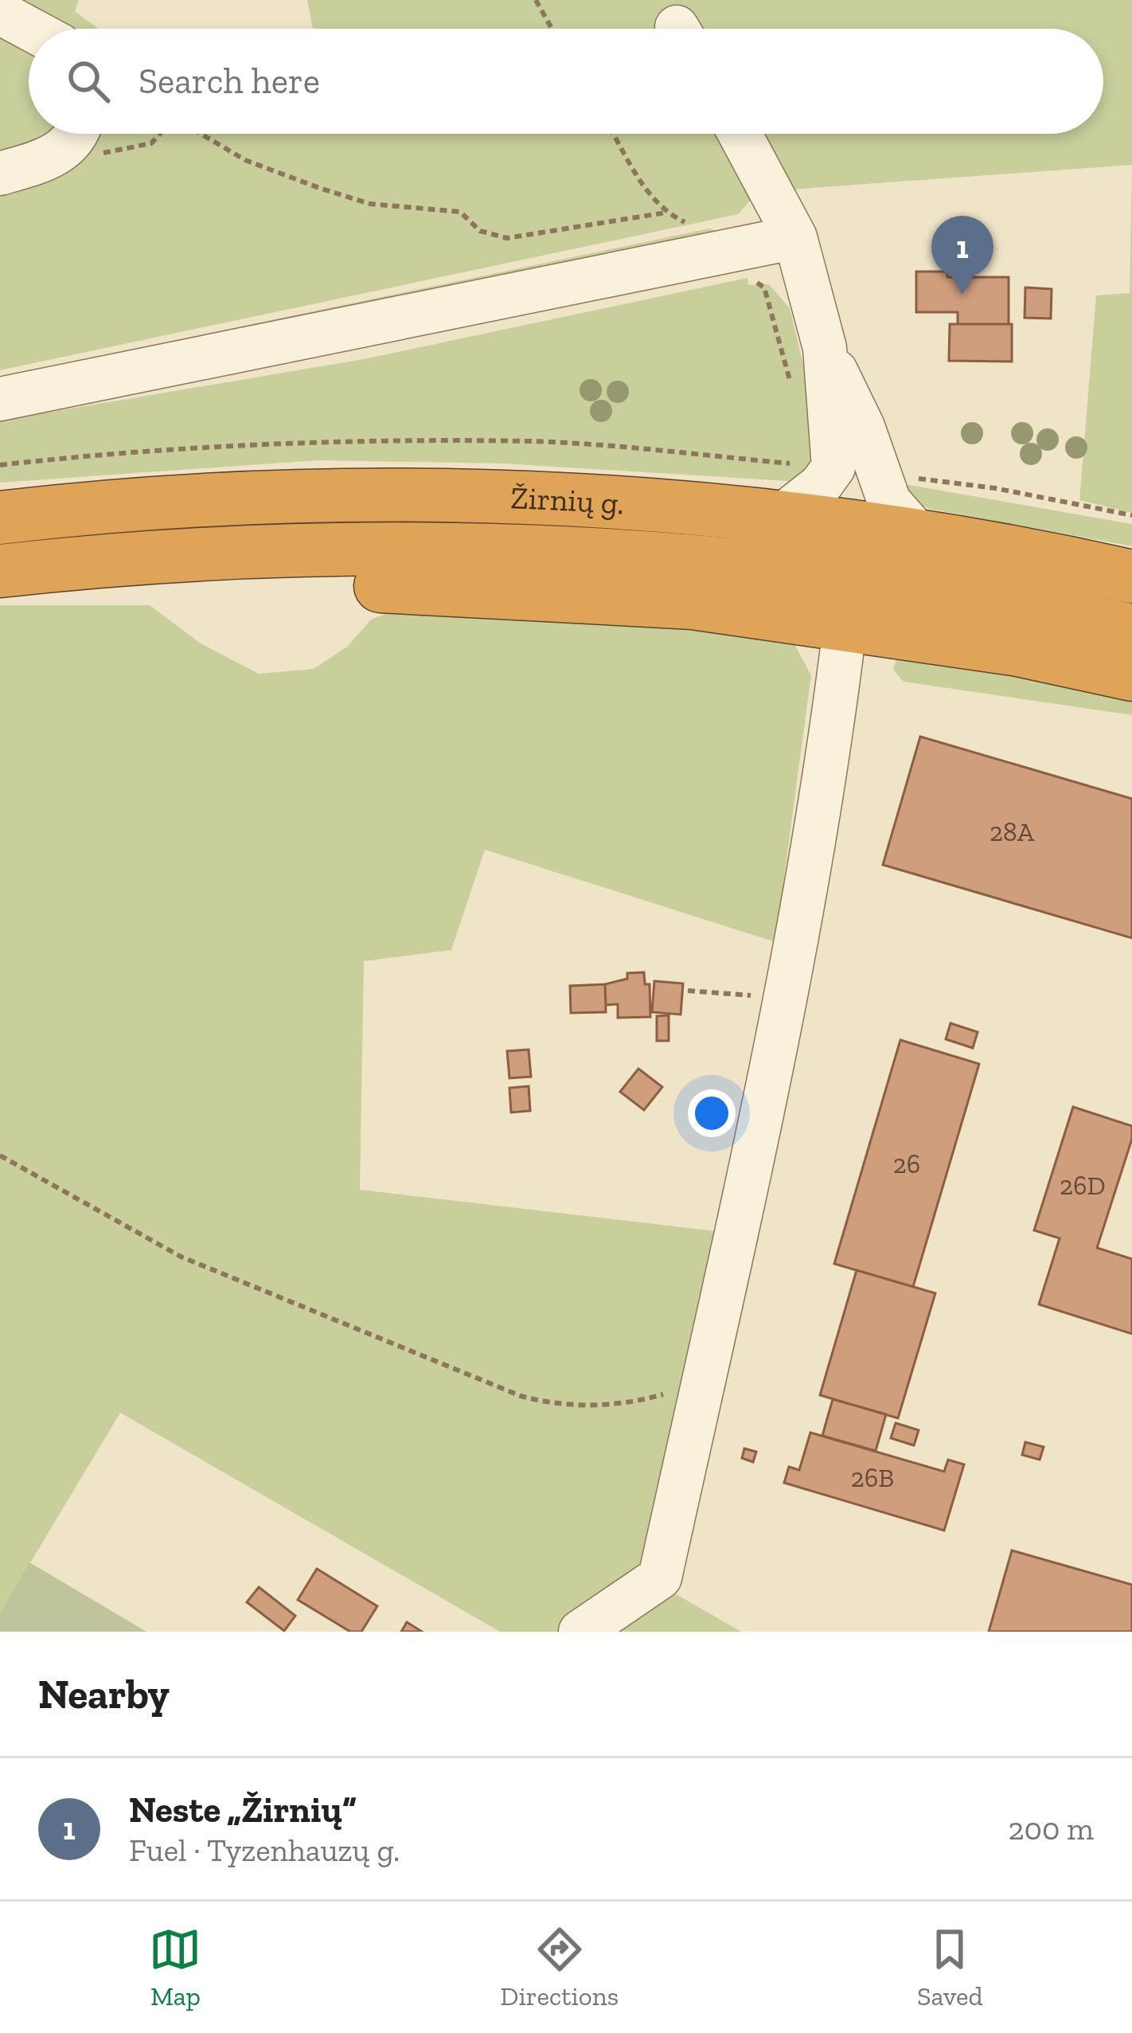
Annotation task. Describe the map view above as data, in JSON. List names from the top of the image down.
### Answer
{
  "streets": {
    "highway": ["Žirnių g."]
  },
  "house_numbers": [
    "28A",
    "26",
    "26D",
    "26B"
  ],
  "page": {
    "search": "Search here",
    "pins": "1",
    "heading": "Nearby",
    "list": [
      {
        "mark": "1",
        "name": "Neste „Žirnių“",
        "note": "Fuel · Tyzenhauzų g.",
        "value": "200 m"
      }
    ],
    "nav": ["Map", "Directions", "Saved"]
  }
}
